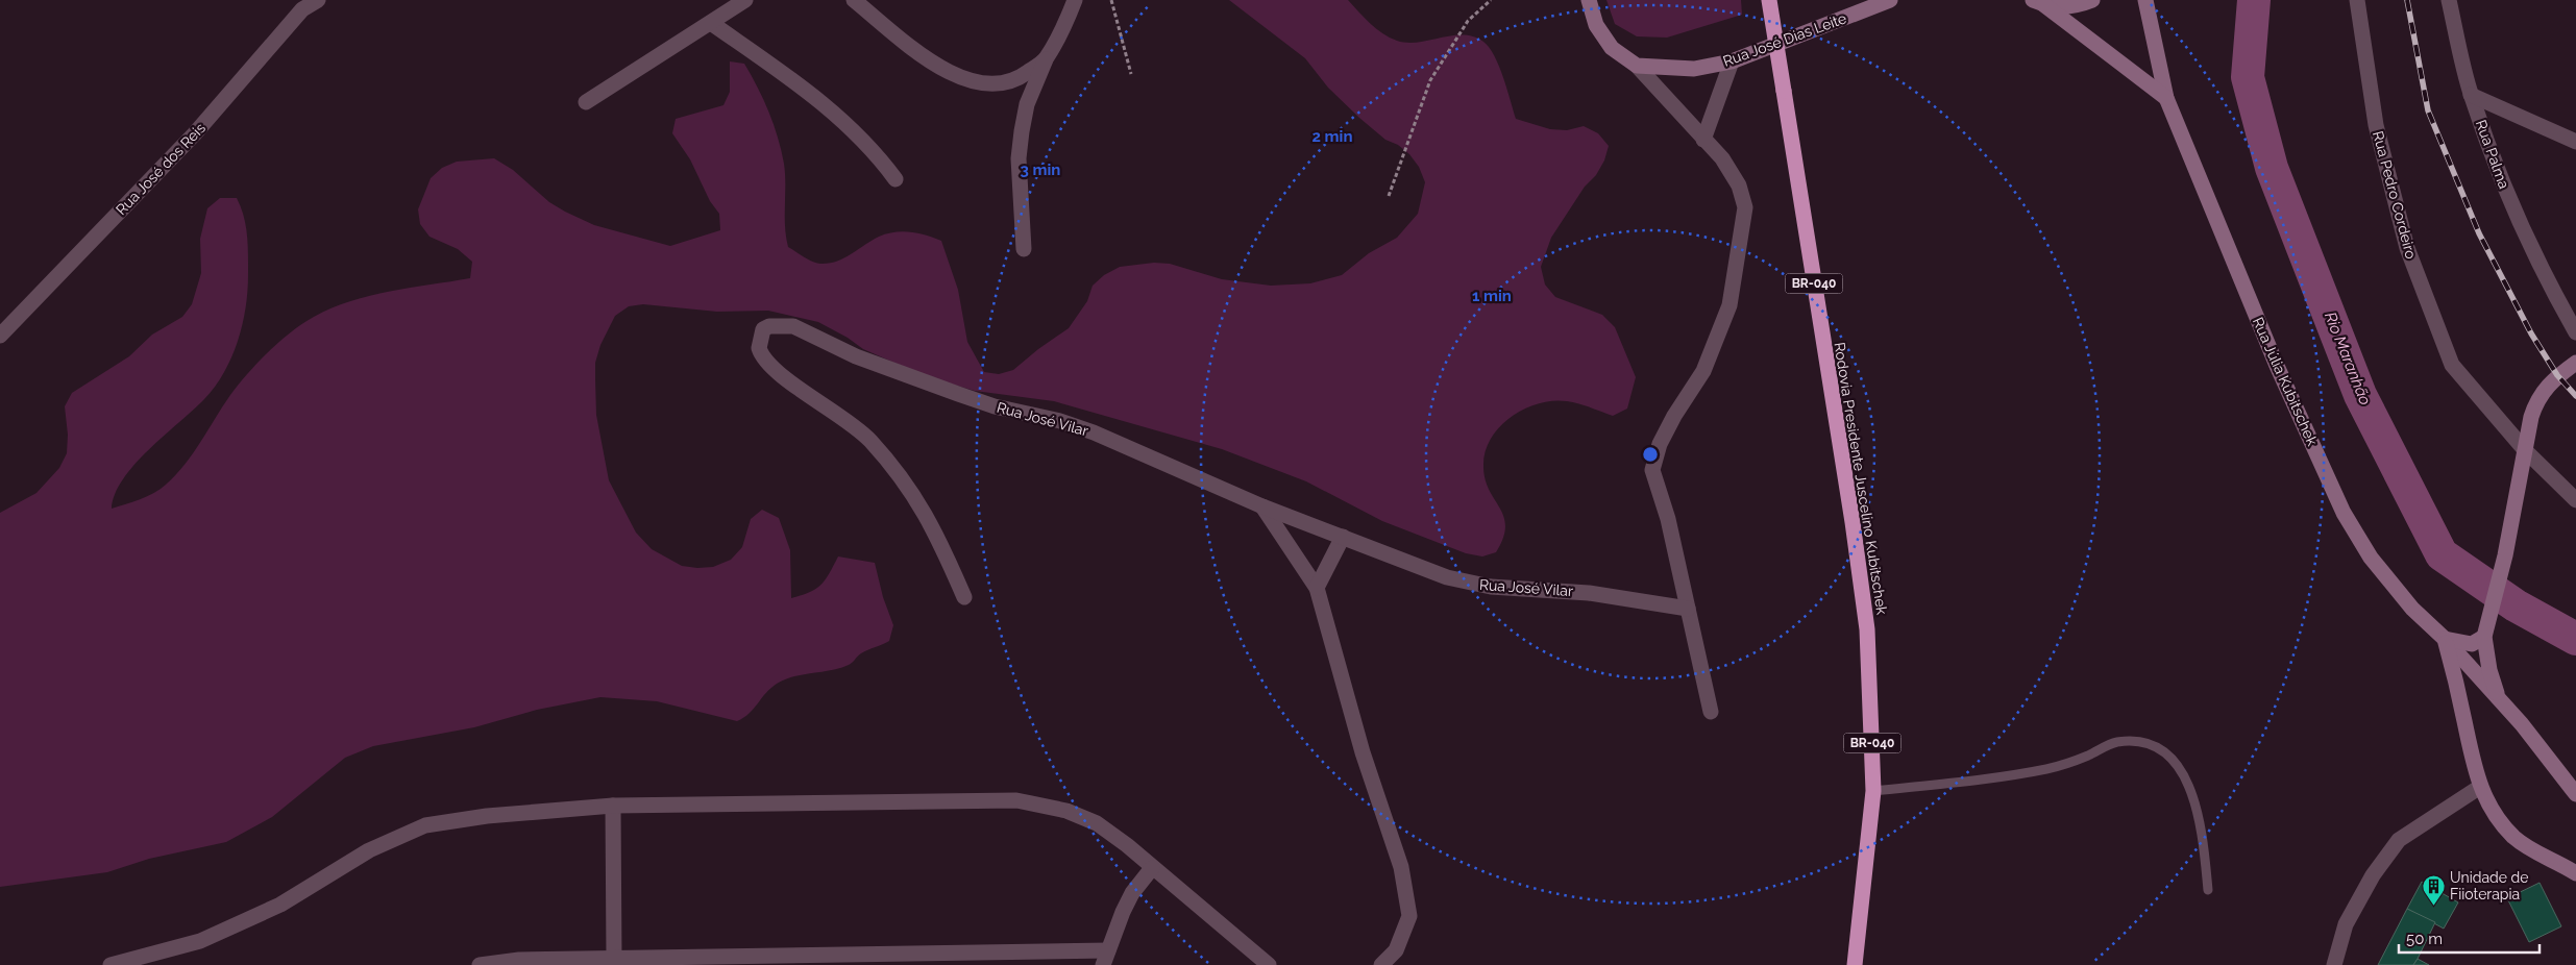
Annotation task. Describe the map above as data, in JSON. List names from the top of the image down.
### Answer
{
  "streets": {
    "highway": ["BR-040", "Rodovia Presidente Juscelino Kubitschek"],
    "main road": ["Rua José Dias Leite", "Rua Júlia Kubitschek"],
    "street": [
      "Rua Palma",
      "Rua José dos Reis",
      "Rua Pedro Cordeiro",
      "Rua José Vilar"
    ]
  },
  "water": ["Rio Maranhão"],
  "places": {
    "building": ["Unidade de Fiioterapia"]
  },
  "scale_bar": "50 m",
  "rings": ["2 min", "3 min", "1 min"]
}
